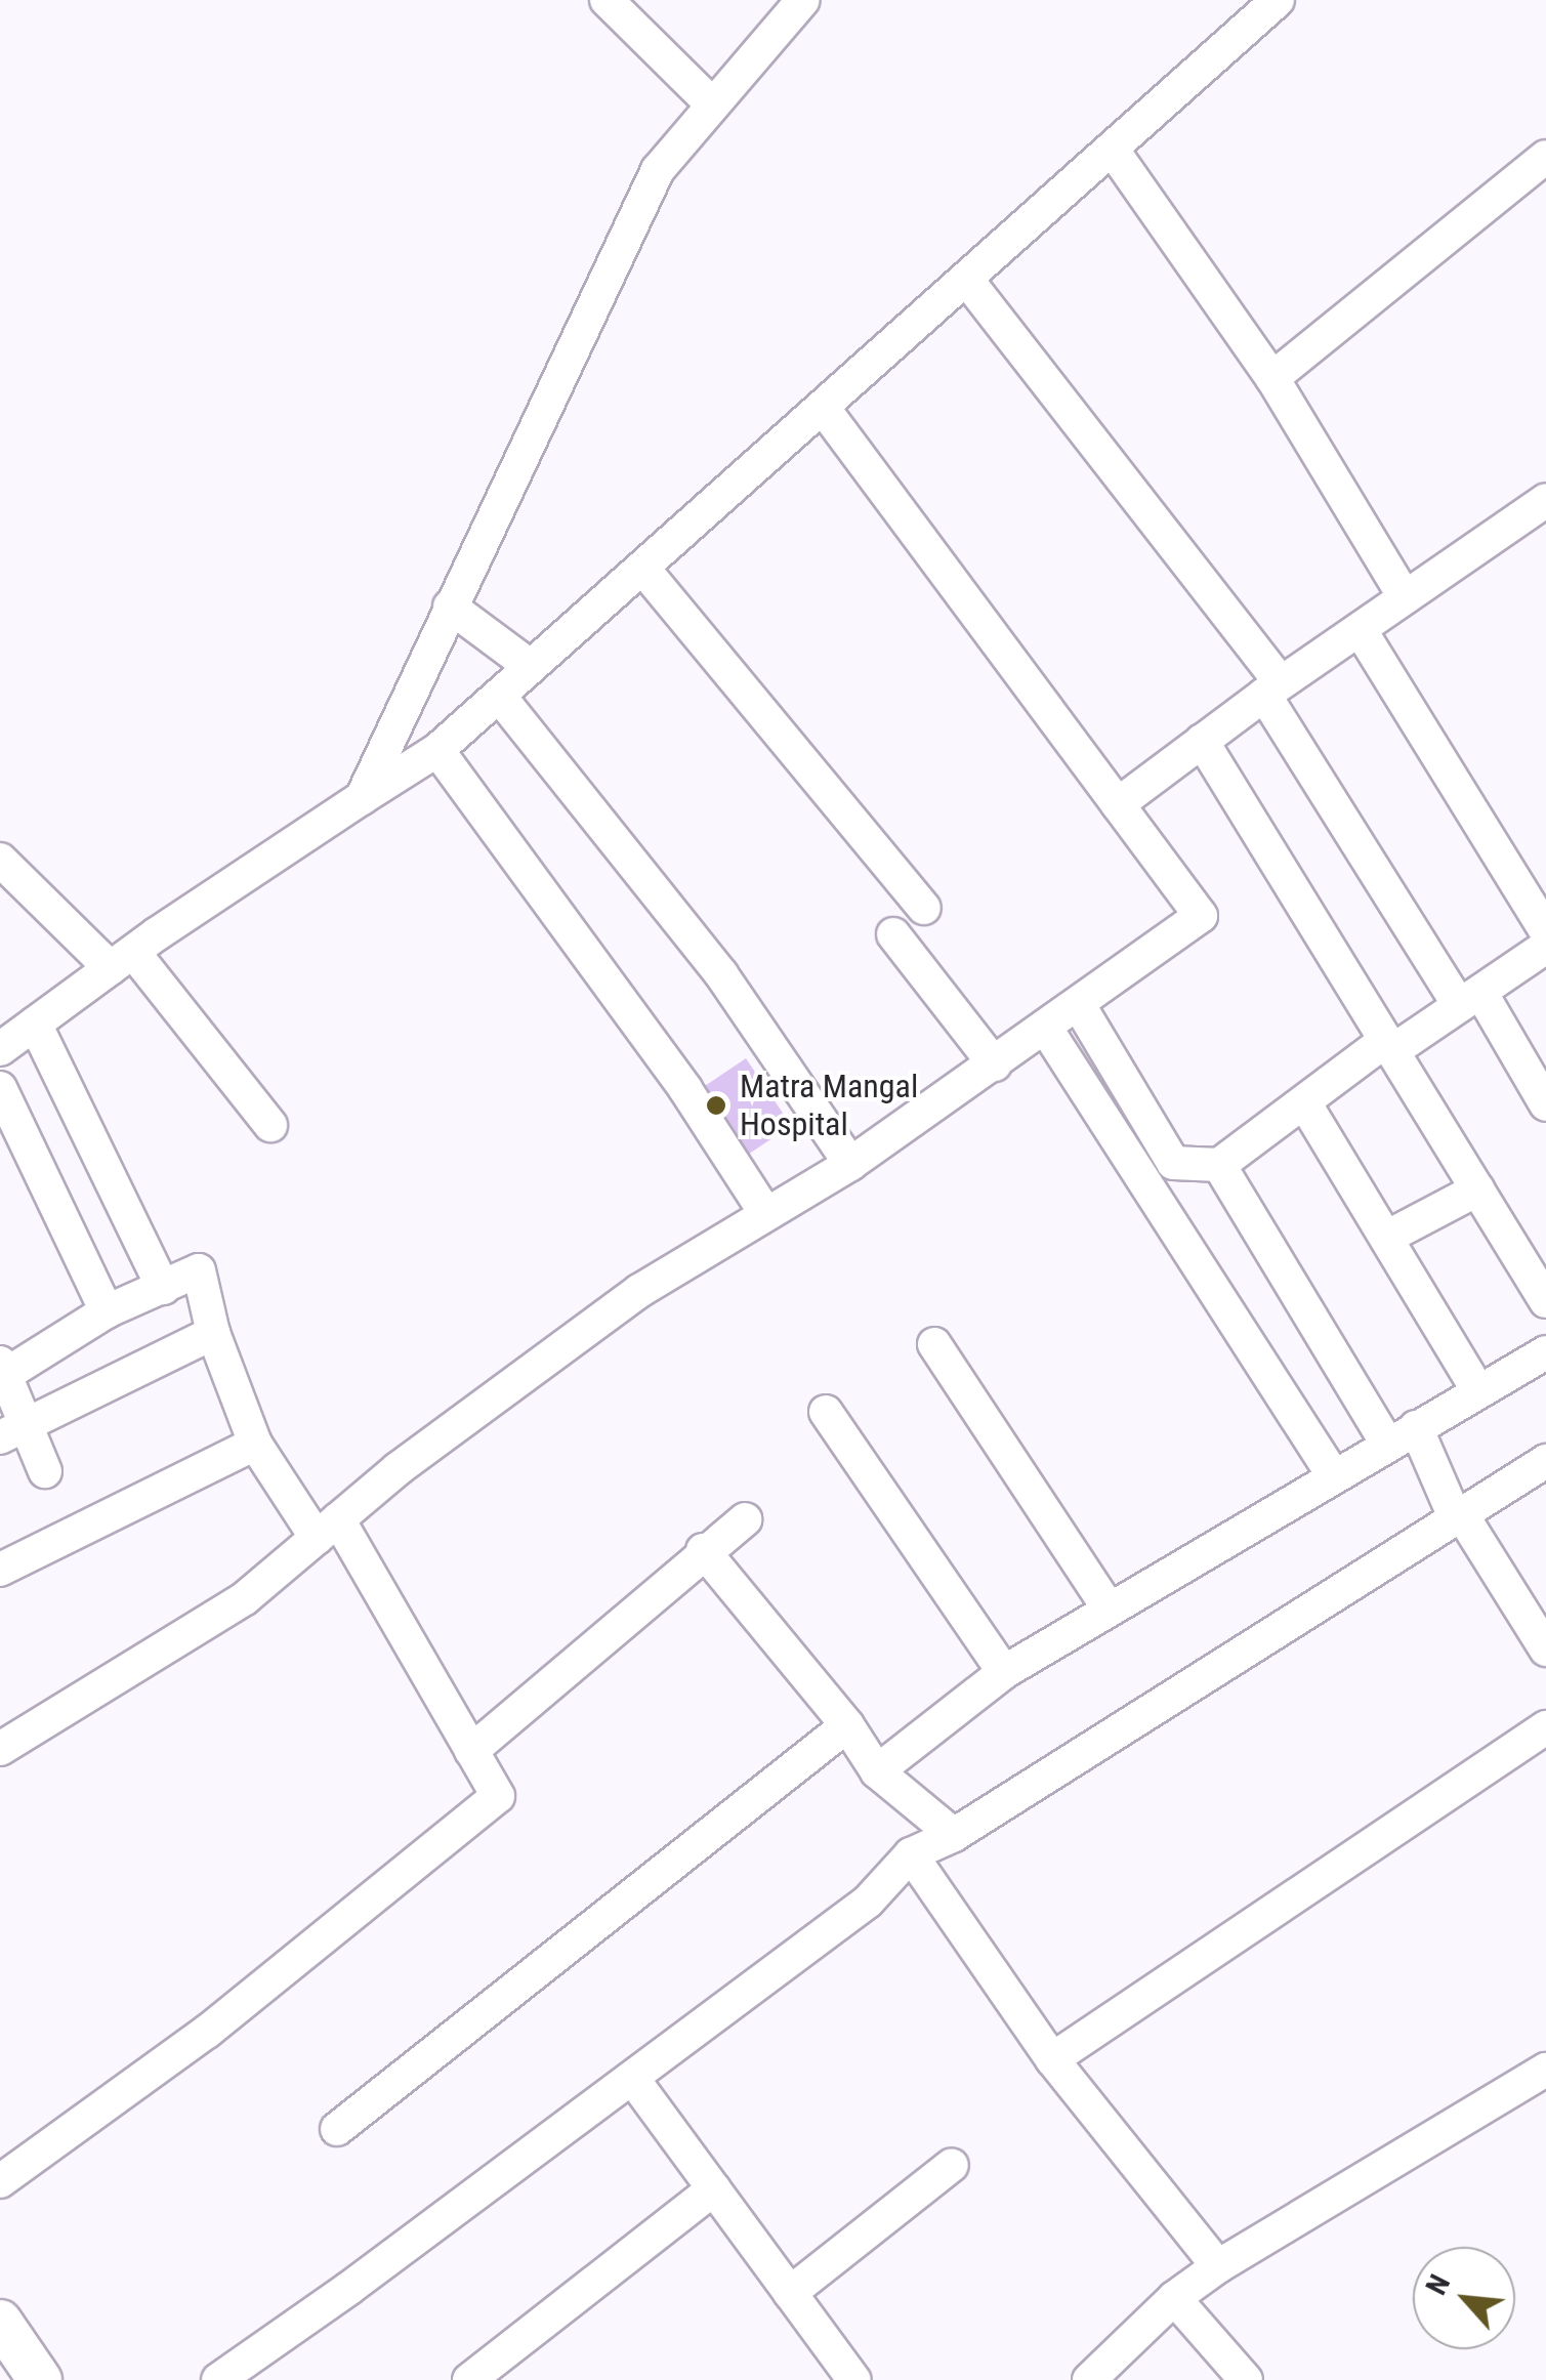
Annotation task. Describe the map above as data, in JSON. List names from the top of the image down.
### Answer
{
  "places": ["Matra Mangal Hospital"],
  "north": "top left"
}
